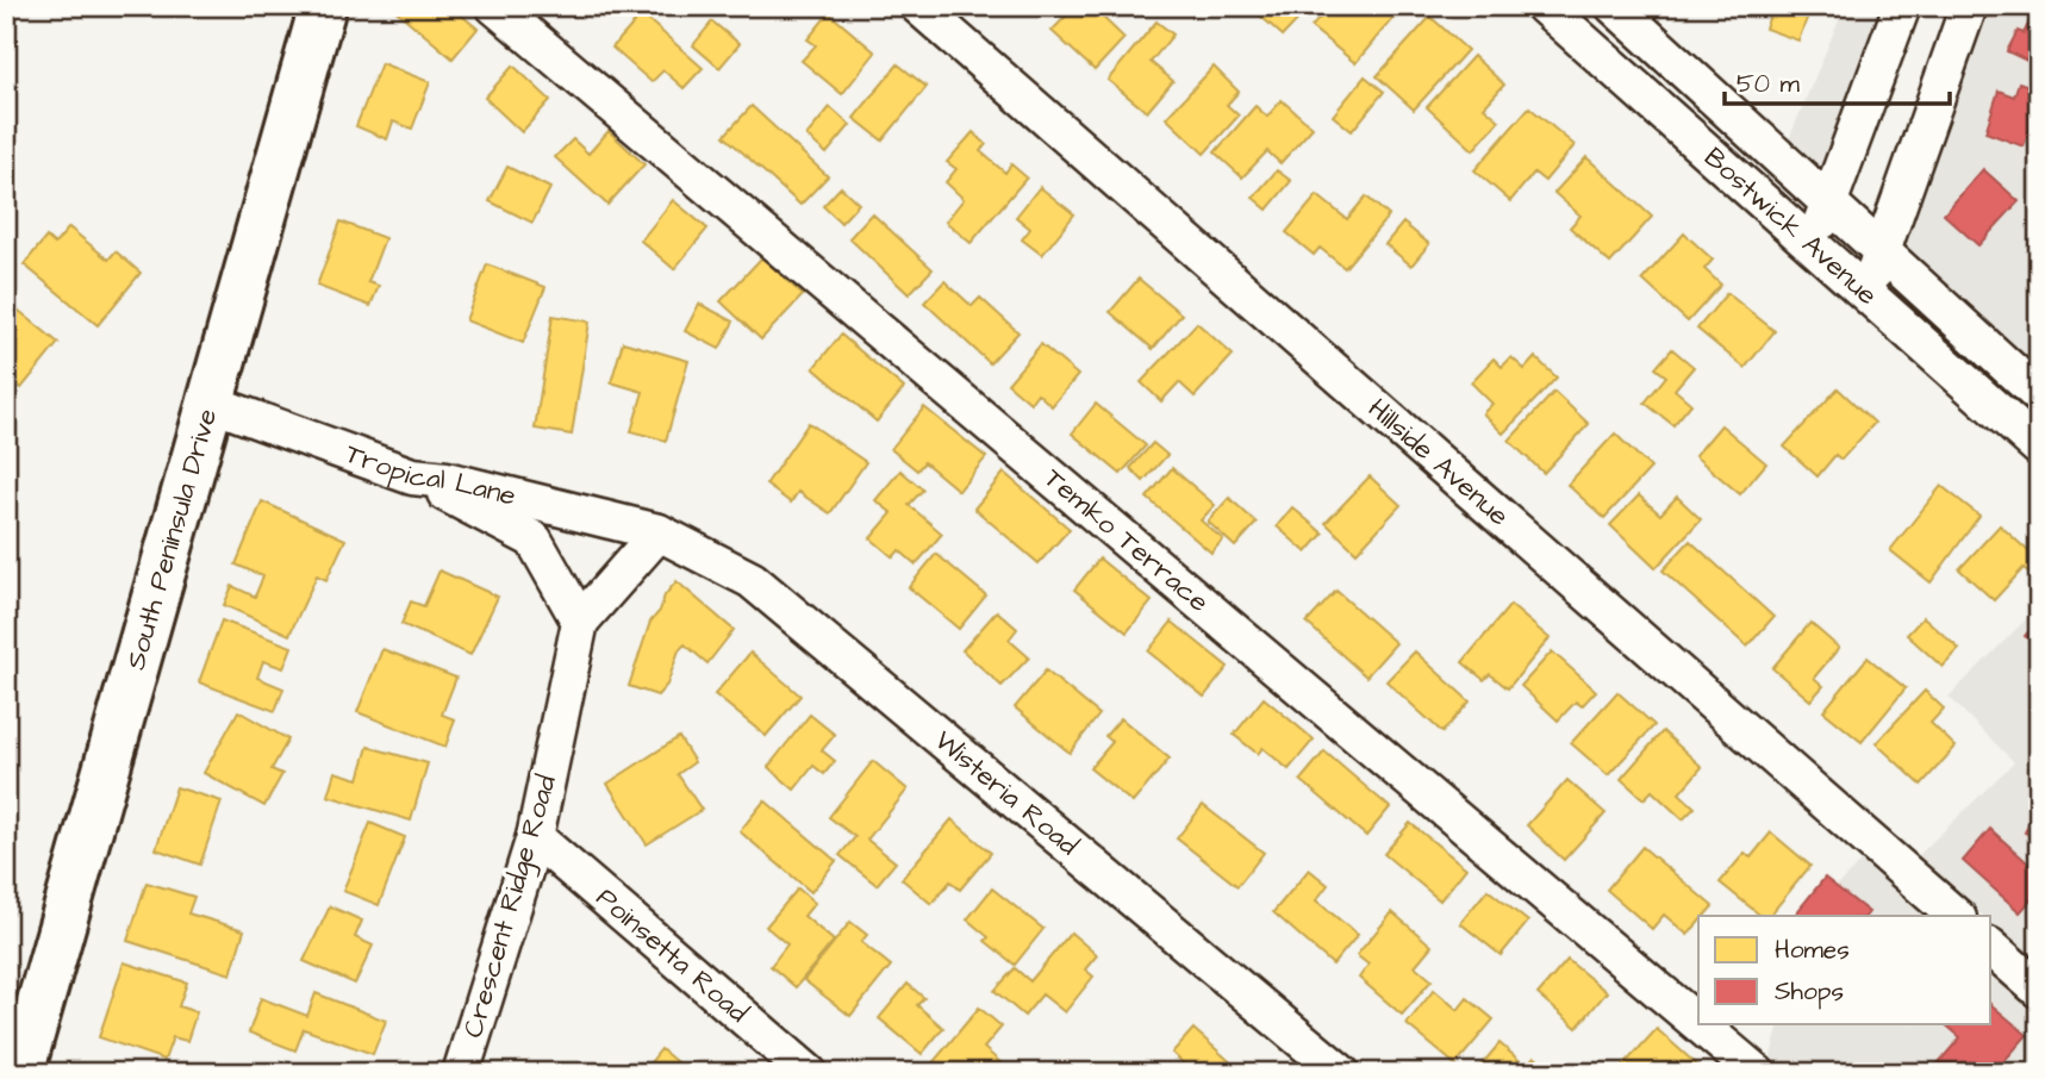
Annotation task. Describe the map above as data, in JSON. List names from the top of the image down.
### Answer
{
  "streets": {
    "main road": ["South Peninsula Drive"],
    "street": [
      "Bostwick Avenue",
      "Hillside Avenue",
      "Tropical Lane",
      "Temko Terrace",
      "Wisteria Road",
      "Crescent Ridge Road",
      "Poinsetta Road"
    ]
  },
  "crossings": [
    ["Tropical Lane", "South Peninsula Drive"],
    ["Tropical Lane", "Wisteria Road"],
    ["Crescent Ridge Road", "Poinsetta Road"]
  ],
  "legend": ["Homes", "Shops"],
  "scale_bar": "50 m"
}
